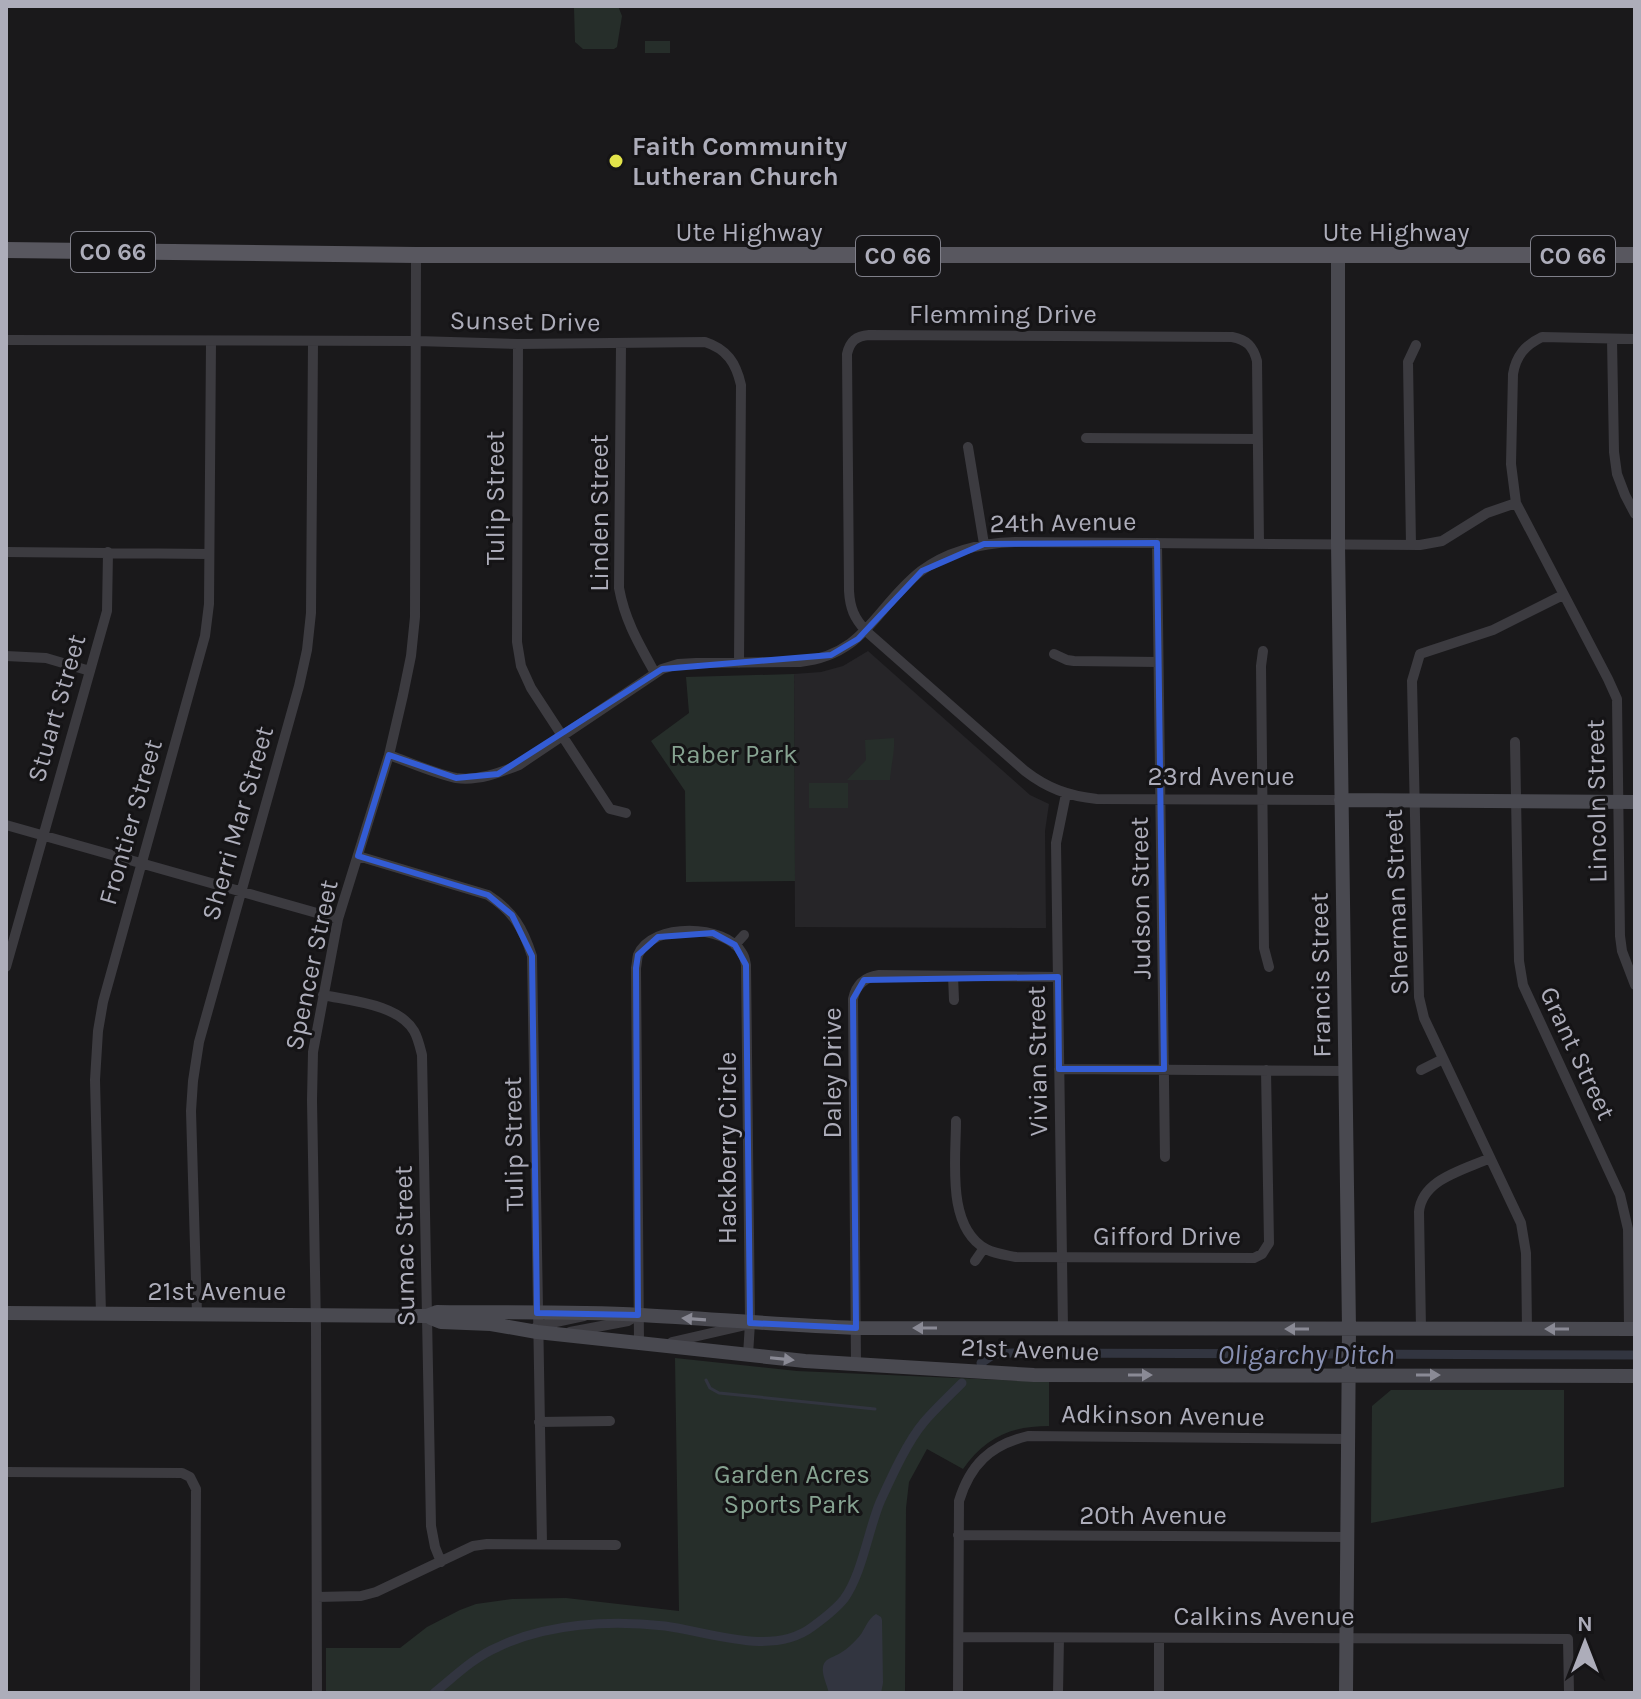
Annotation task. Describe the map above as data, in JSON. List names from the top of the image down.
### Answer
{
  "streets": {
    "main road": ["Ute Highway", "CO 66"],
    "street": [
      "Flemming Drive",
      "Sunset Drive",
      "Tulip Street",
      "Linden Street",
      "24th Avenue",
      "Stuart Street",
      "23rd Avenue",
      "Lincoln Street",
      "Frontier Street",
      "Sherri Mar Street",
      "Judson Street",
      "Sherman Street",
      "Spencer Street",
      "Francis Street",
      "Grant Street",
      "Vivian Street",
      "Daley Drive",
      "Hackberry Circle",
      "Gifford Drive",
      "Sumac Street",
      "21st Avenue",
      "Adkinson Avenue",
      "20th Avenue",
      "Calkins Avenue"
    ]
  },
  "crossings": [
    ["Ute Highway", "Spencer Street"],
    ["Ute Highway", "Francis Street"],
    ["Flemming Drive", "24th Avenue"],
    ["Flemming Drive", "23rd Avenue"],
    ["Sunset Drive", "Tulip Street"],
    ["Sunset Drive", "Linden Street"],
    ["Sunset Drive", "24th Avenue"],
    ["Sunset Drive", "Frontier Street"],
    ["Sunset Drive", "Sherri Mar Street"],
    ["Sunset Drive", "Spencer Street"],
    ["Tulip Street", "24th Avenue"],
    ["Tulip Street", "Spencer Street"],
    ["Tulip Street", "21st Avenue"],
    ["Linden Street", "24th Avenue"],
    ["24th Avenue", "23rd Avenue"],
    ["24th Avenue", "Lincoln Street"],
    ["24th Avenue", "Judson Street"],
    ["24th Avenue", "Spencer Street"],
    ["24th Avenue", "Francis Street"],
    ["23rd Avenue", "Lincoln Street"],
    ["23rd Avenue", "Judson Street"],
    ["23rd Avenue", "Sherman Street"],
    ["23rd Avenue", "Francis Street"],
    ["23rd Avenue", "Grant Street"],
    ["23rd Avenue", "Vivian Street"],
    ["Lincoln Street", "Sherman Street"],
    ["Frontier Street", "21st Avenue"],
    ["Sherri Mar Street", "21st Avenue"],
    ["Sherman Street", "21st Avenue"],
    ["Spencer Street", "Sumac Street"],
    ["Spencer Street", "21st Avenue"],
    ["Francis Street", "21st Avenue"],
    ["Francis Street", "Adkinson Avenue"],
    ["Francis Street", "20th Avenue"],
    ["Francis Street", "Calkins Avenue"],
    ["Grant Street", "21st Avenue"],
    ["Vivian Street", "Daley Drive"],
    ["Vivian Street", "Gifford Drive"],
    ["Vivian Street", "21st Avenue"],
    ["Daley Drive", "21st Avenue"],
    ["Hackberry Circle", "21st Avenue"],
    ["Sumac Street", "21st Avenue"],
    ["Adkinson Avenue", "20th Avenue"]
  ],
  "water": ["Oligarchy Ditch"],
  "parks": ["Raber Park", "Garden Acres Sports Park"],
  "places": ["Faith Community Lutheran Church"],
  "north": "top"
}
